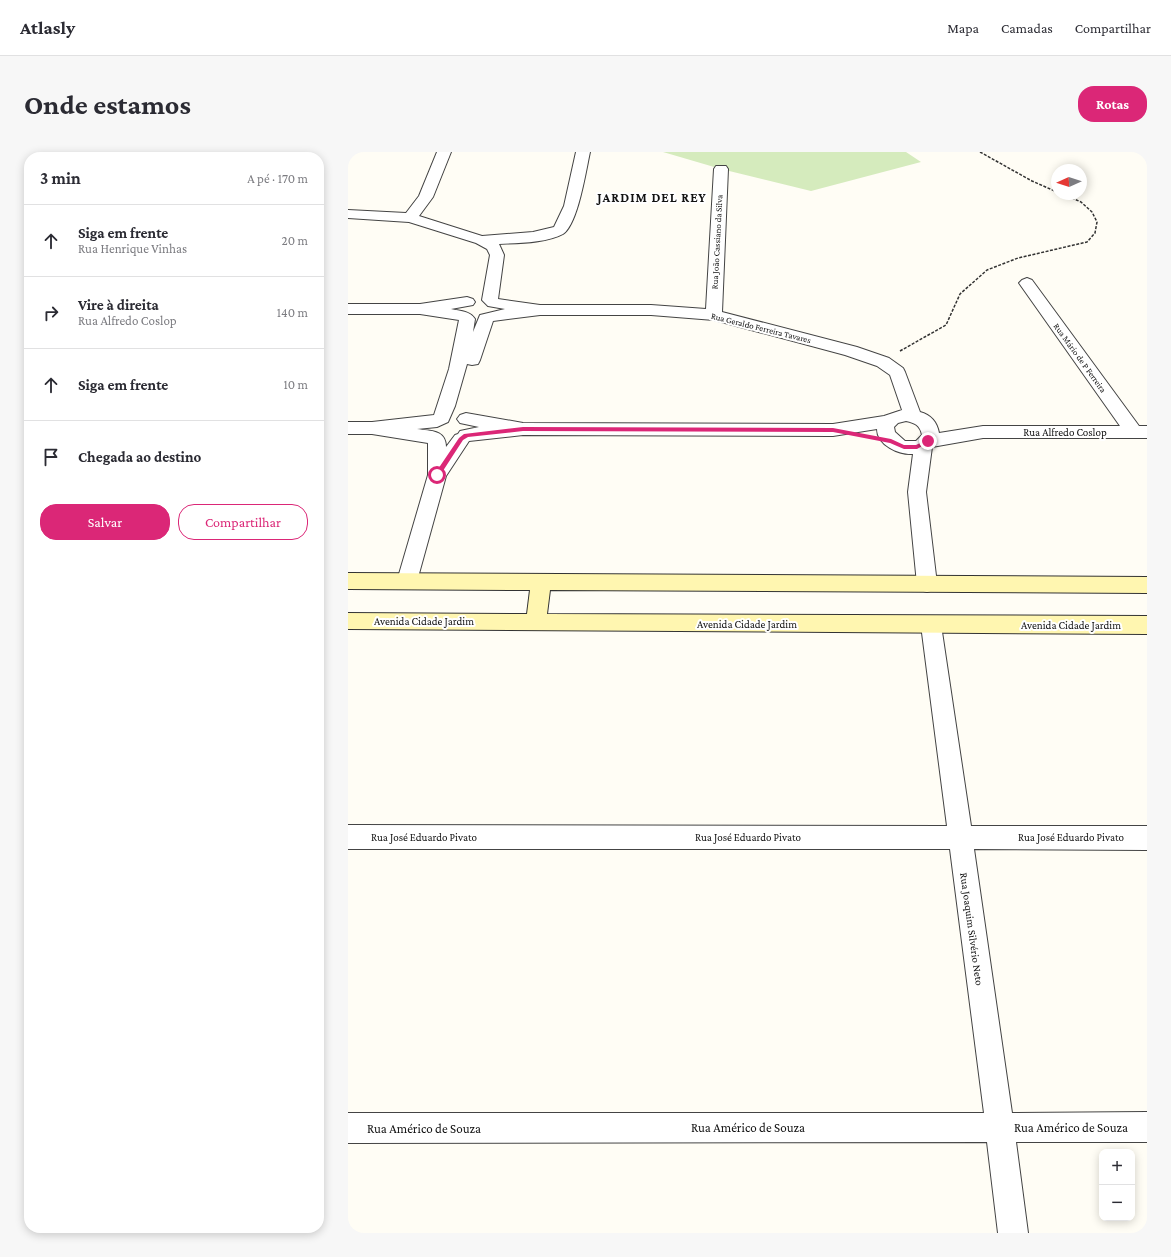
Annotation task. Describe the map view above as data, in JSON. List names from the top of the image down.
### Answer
{
  "streets": {
    "main road": ["Avenida Cidade Jardim"],
    "street": [
      "Rua João Cassiano da Silva",
      "Rua Geraldo Ferreira Tavares",
      "Rua Mário de P Ferreira",
      "Rua Alfredo Coslop",
      "Rua José Eduardo Pivato",
      "Rua Joaquim Silvério Neto",
      "Rua Américo de Souza"
    ]
  },
  "crossings": [
    ["Rua João Cassiano da Silva", "Rua Geraldo Ferreira Tavares"],
    ["Rua Geraldo Ferreira Tavares", "Rua Alfredo Coslop"],
    ["Rua Mário de P Ferreira", "Rua Alfredo Coslop"],
    ["Avenida Cidade Jardim", "Rua Joaquim Silvério Neto"],
    ["Rua José Eduardo Pivato", "Rua Joaquim Silvério Neto"],
    ["Rua Joaquim Silvério Neto", "Rua Américo de Souza"]
  ],
  "districts": ["JARDIM DEL REY"],
  "north": "left",
  "page": {
    "header": "Atlasly",
    "nav": ["Mapa", "Camadas", "Compartilhar"],
    "buttons": [
      "Rotas",
      ["Salvar", "Compartilhar"]
    ],
    "title": "Onde estamos",
    "heading": ["3 min", "A pé · 170 m"],
    "list": [
      ["Siga em frente", "Rua Henrique Vinhas", "20 m"],
      ["Vire à direita", "Rua Alfredo Coslop", "140 m"],
      ["Siga em frente", "10 m"],
      "Chegada ao destino"
    ],
    "map_buttons": ["+", "−"]
  }
}
